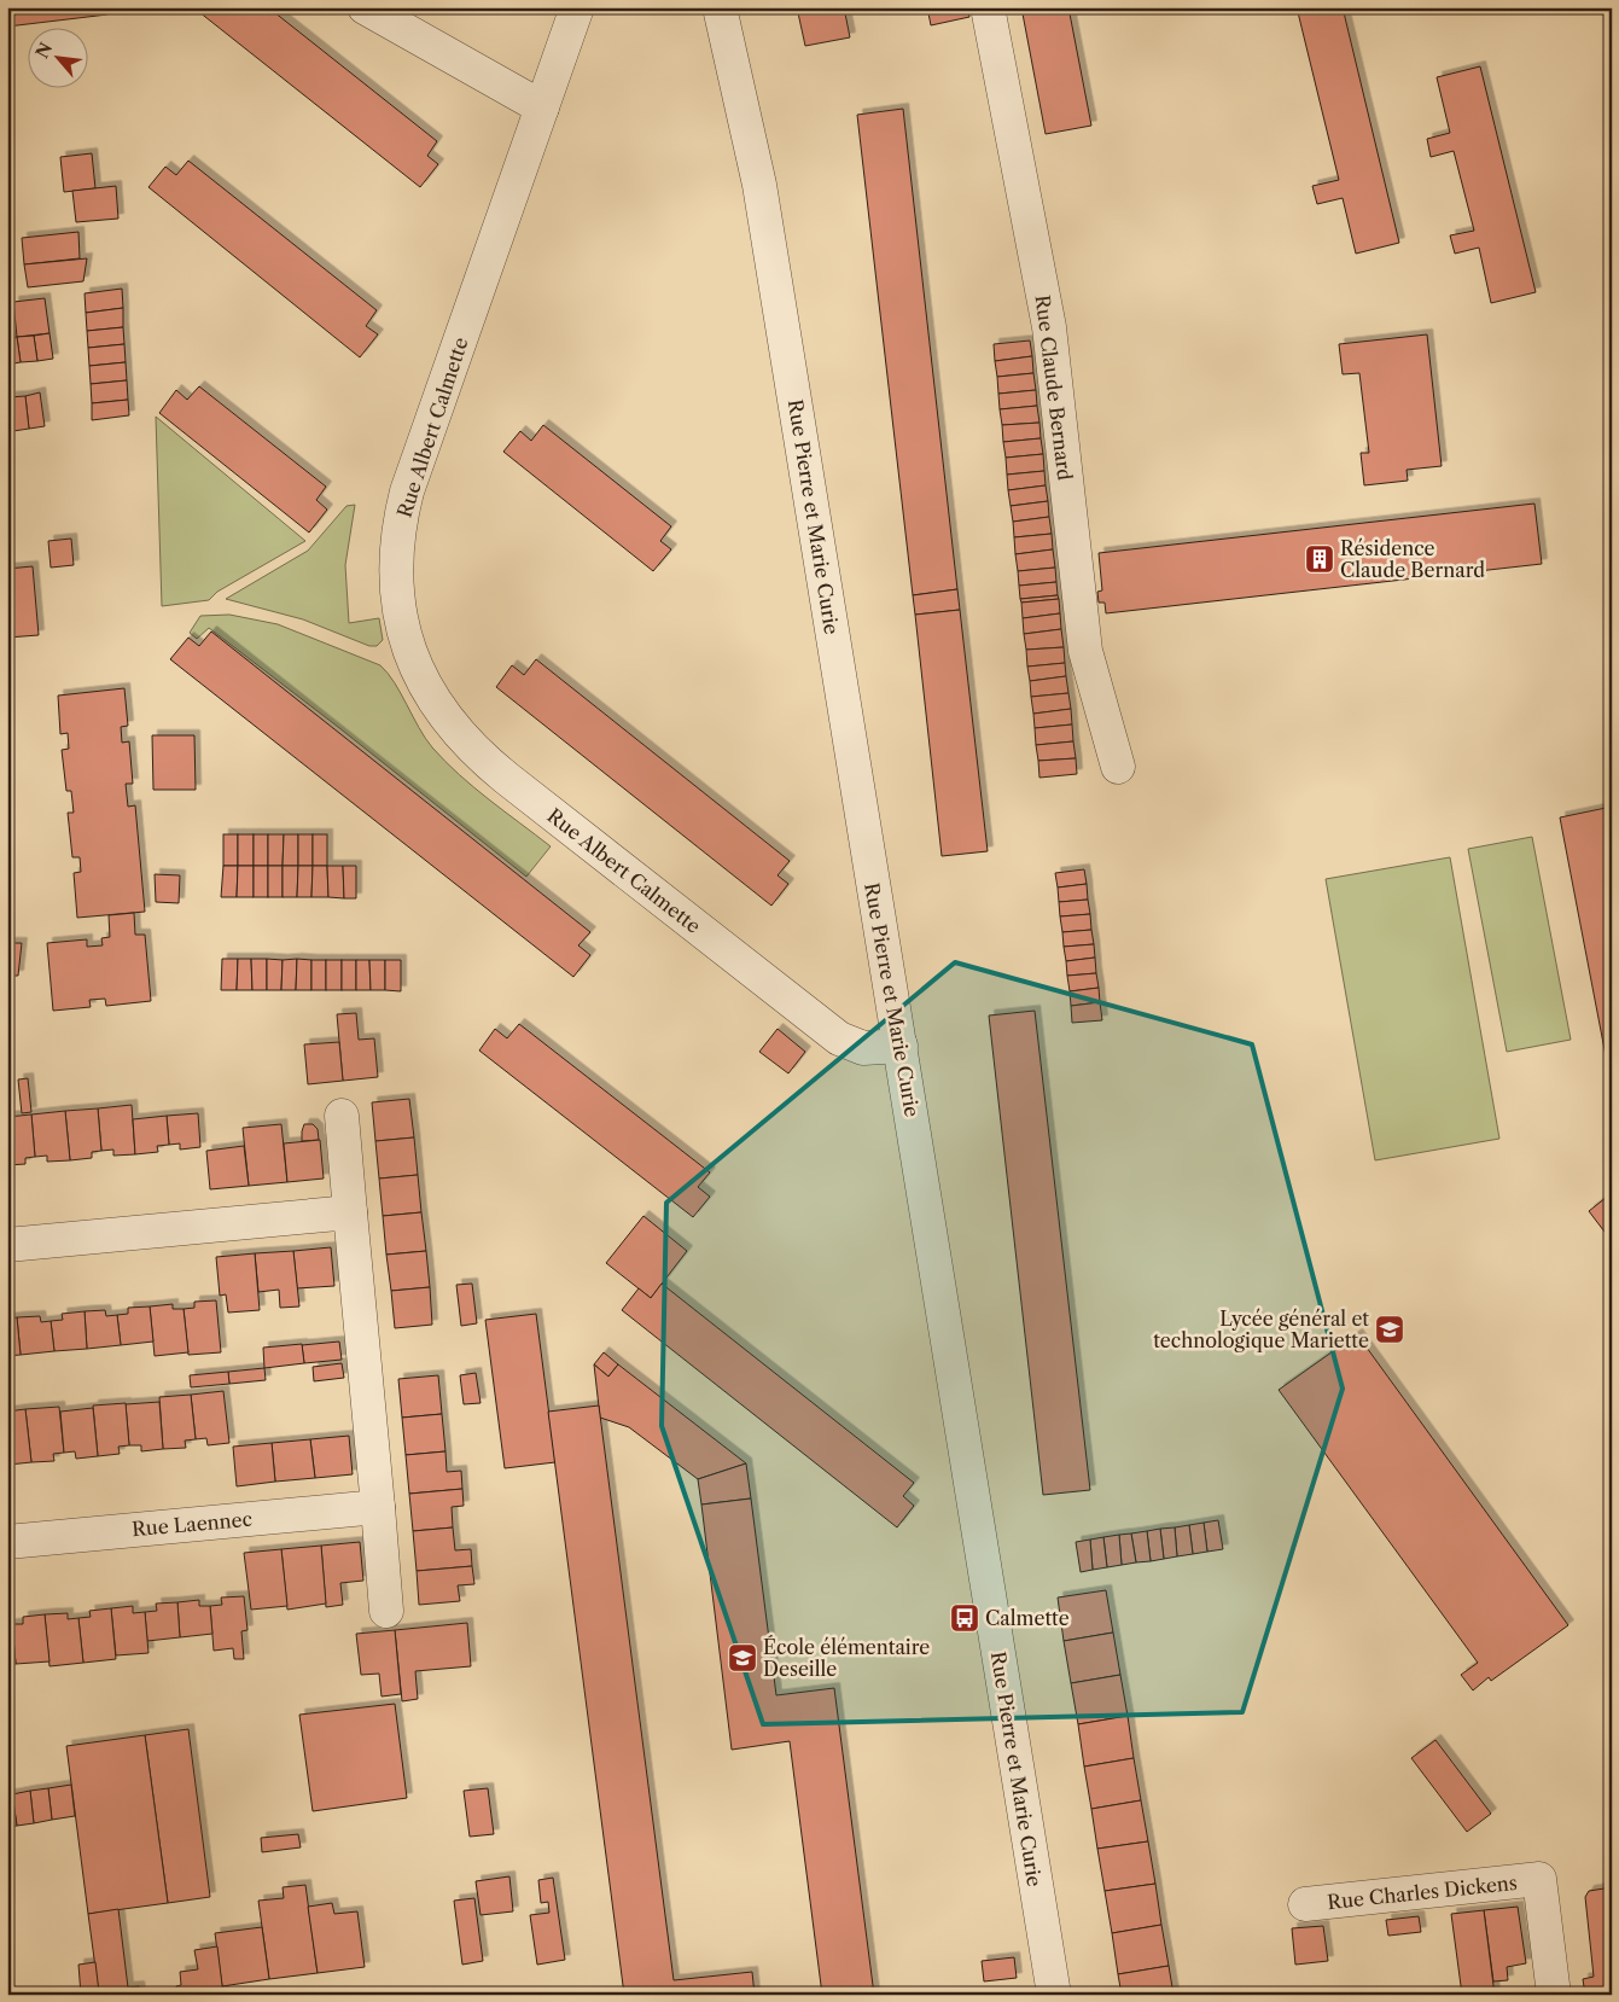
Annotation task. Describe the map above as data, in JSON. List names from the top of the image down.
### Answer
{
  "streets": {
    "street": [
      "Rue Claude Bernard",
      "Rue Albert Calmette",
      "Rue Pierre et Marie Curie",
      "Rue Laennec",
      "Rue Charles Dickens"
    ]
  },
  "crossings": [
    ["Rue Albert Calmette", "Rue Pierre et Marie Curie"]
  ],
  "places": {
    "building": ["Résidence Claude Bernard"],
    "school or university": ["Lycée général et technologique Mariette", "École élémentaire Deseille"],
    "bus stop": ["Calmette"]
  },
  "north": "top left"
}
